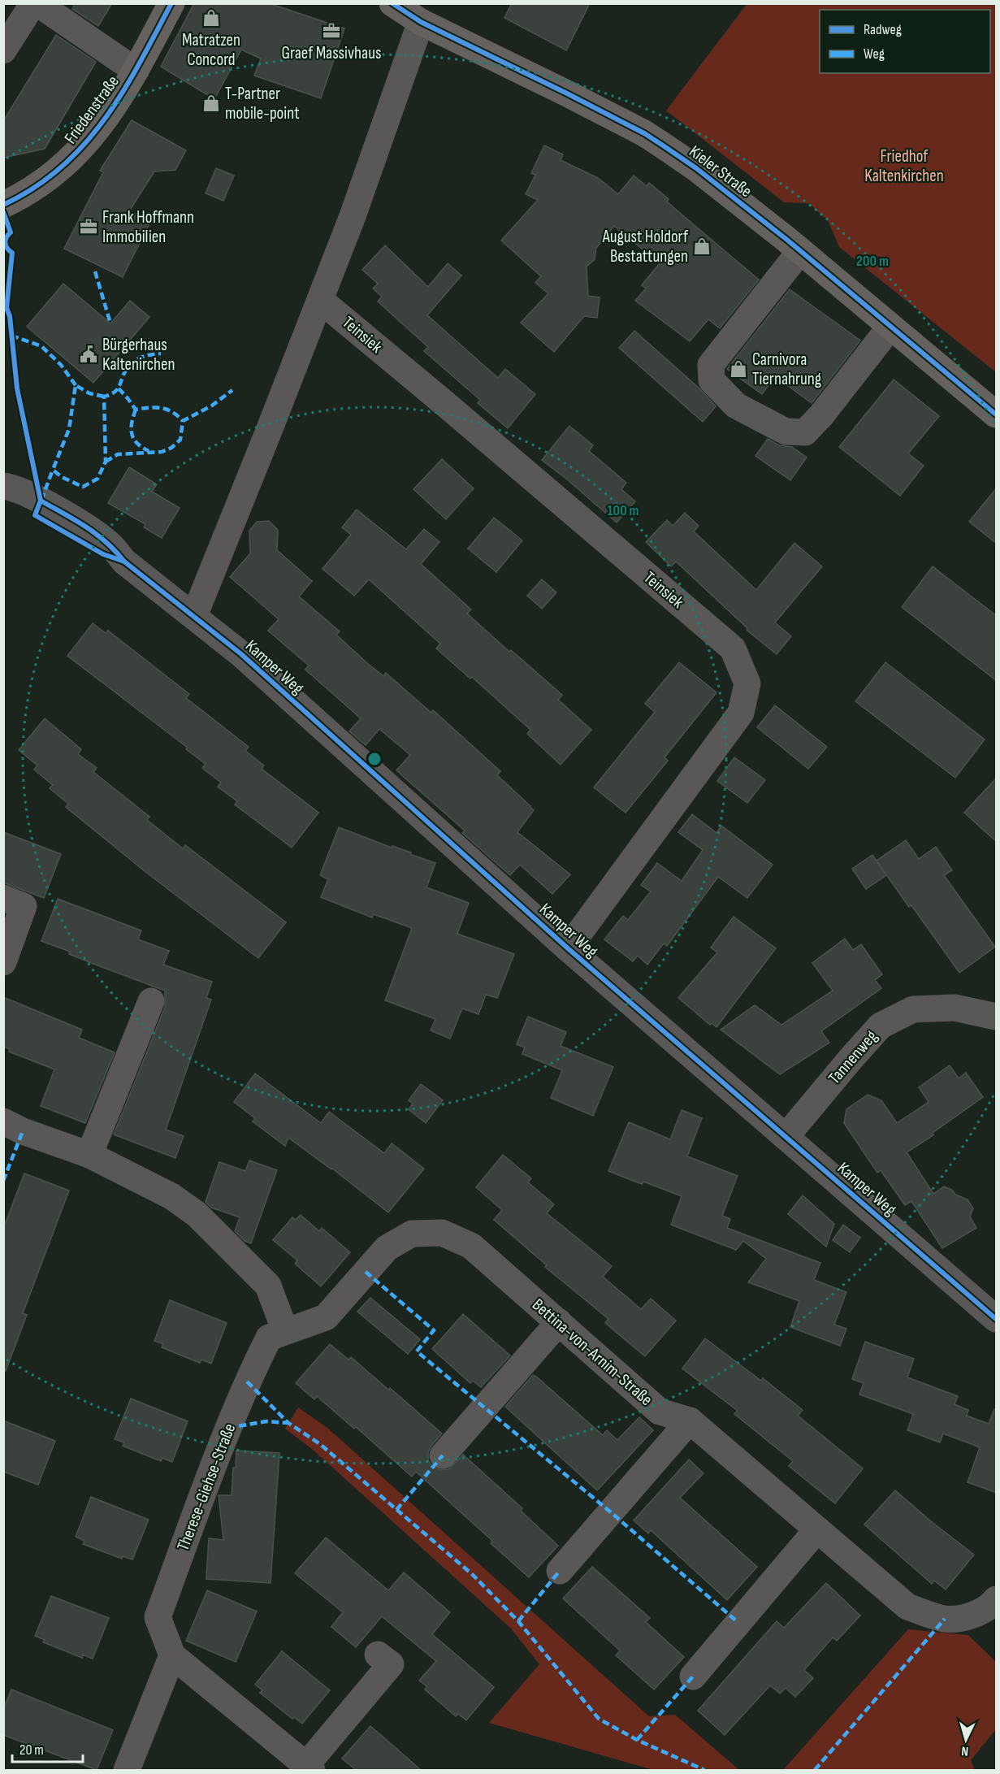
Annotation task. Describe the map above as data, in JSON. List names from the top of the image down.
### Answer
{
  "streets": {
    "main road": ["Friedenstraße", "Kieler Straße"],
    "street": [
      "Teinsiek",
      "Kamper Weg",
      "Tannenweg",
      "Bettina-von-Arnim-Straße",
      "Therese-Giehse-Straße"
    ]
  },
  "crossings": [
    ["Teinsiek", "Kamper Weg"],
    ["Kamper Weg", "Tannenweg"],
    ["Bettina-von-Arnim-Straße", "Therese-Giehse-Straße"]
  ],
  "parks": ["Friedhof Kaltenkirchen"],
  "places": {
    "shop": [
      "Matratzen Concord",
      "T-Partner mobile-point",
      "August Holdorf Bestattungen",
      "Carnivora Tiernahrung"
    ],
    "office": ["Graef Massivhaus", "Frank Hoffmann Immobilien"],
    "public building": ["Bürgerhaus Kaltenirchen"]
  },
  "legend": ["Radweg", "Weg"],
  "scale_bar": "20 m",
  "north": "bottom",
  "rings": ["200 m", "100 m"]
}
